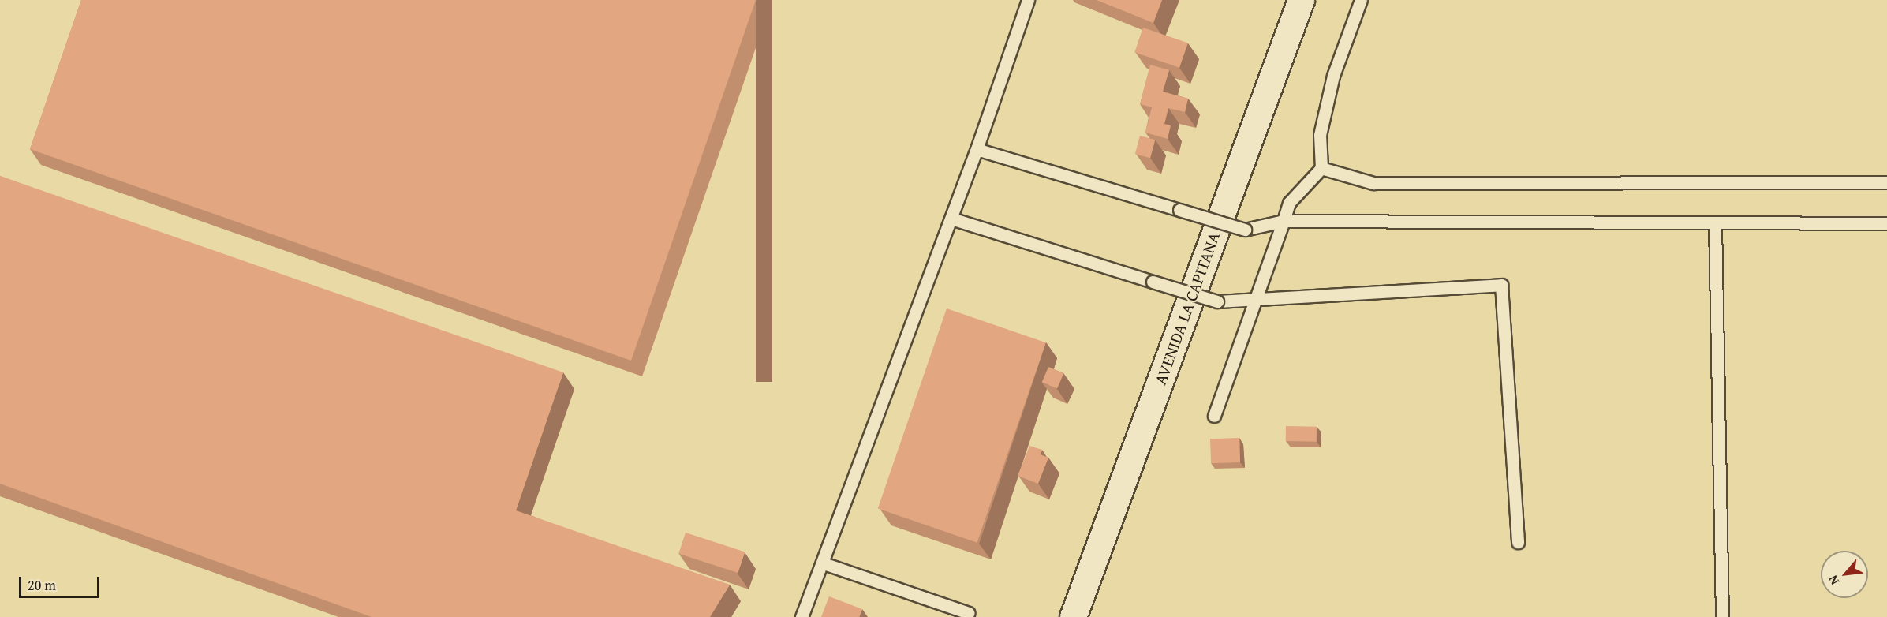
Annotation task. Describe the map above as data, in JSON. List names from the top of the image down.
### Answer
{
  "streets": {
    "street": ["AVENIDA LA CAPITANA"]
  },
  "scale_bar": "20 m",
  "north": "bottom left"
}
